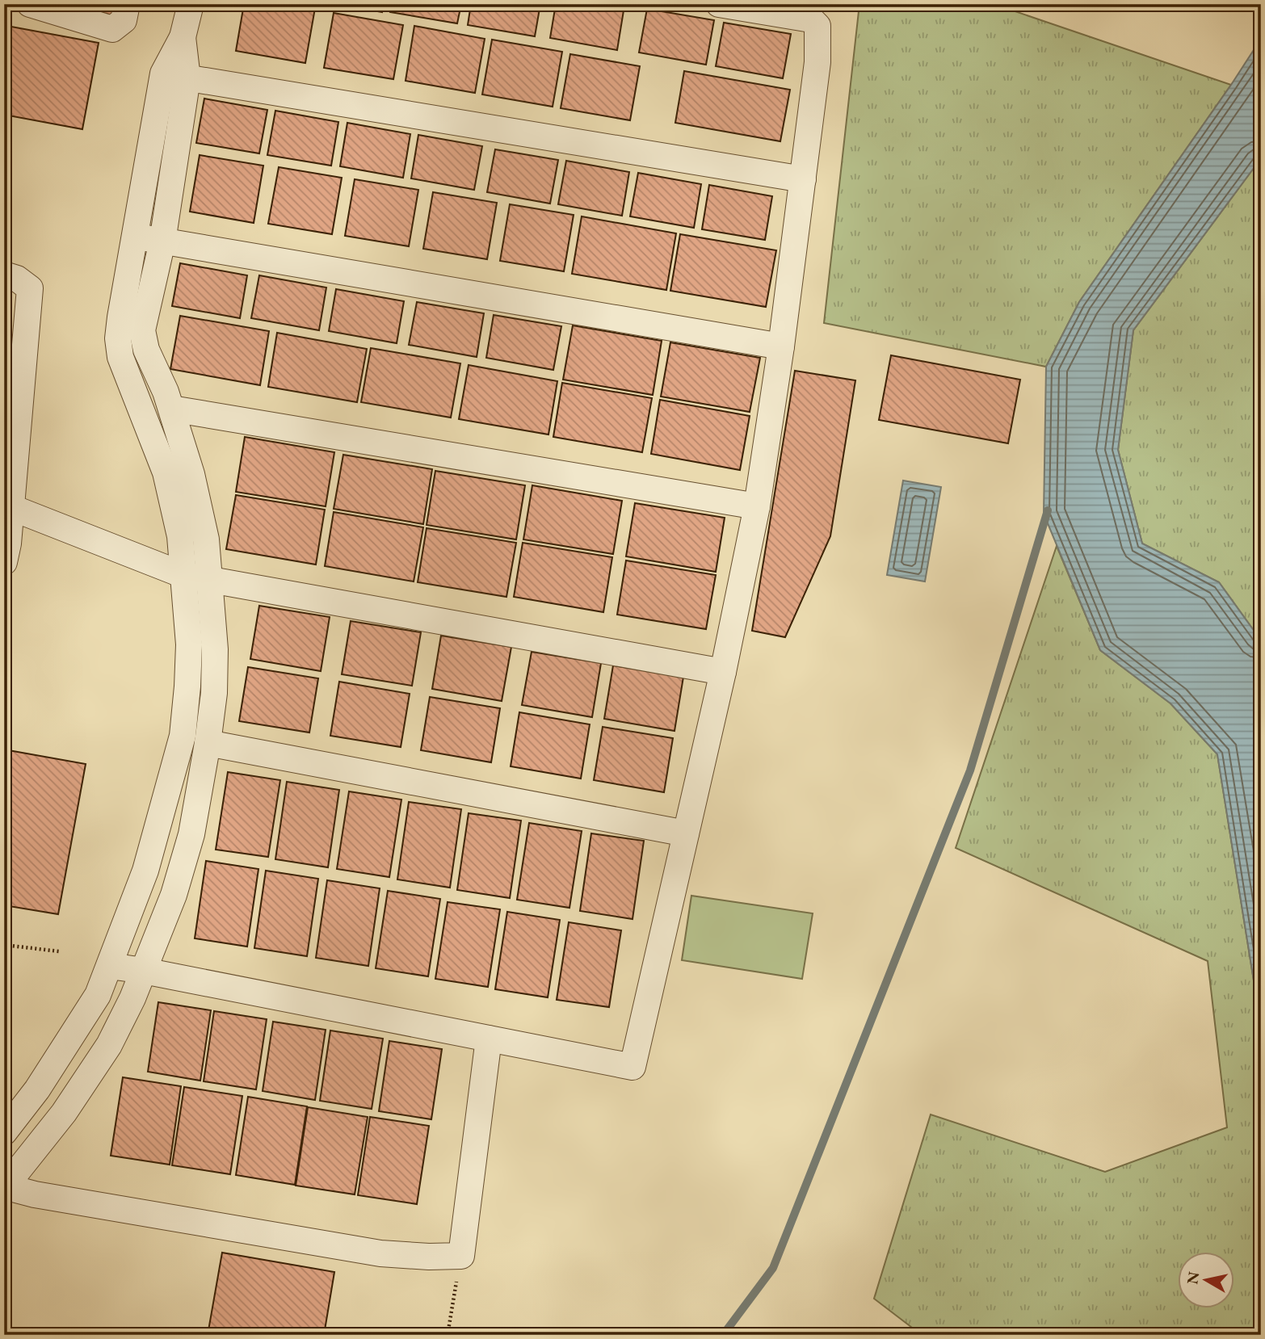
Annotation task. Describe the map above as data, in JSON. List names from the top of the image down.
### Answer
{
  "north": "left"
}
